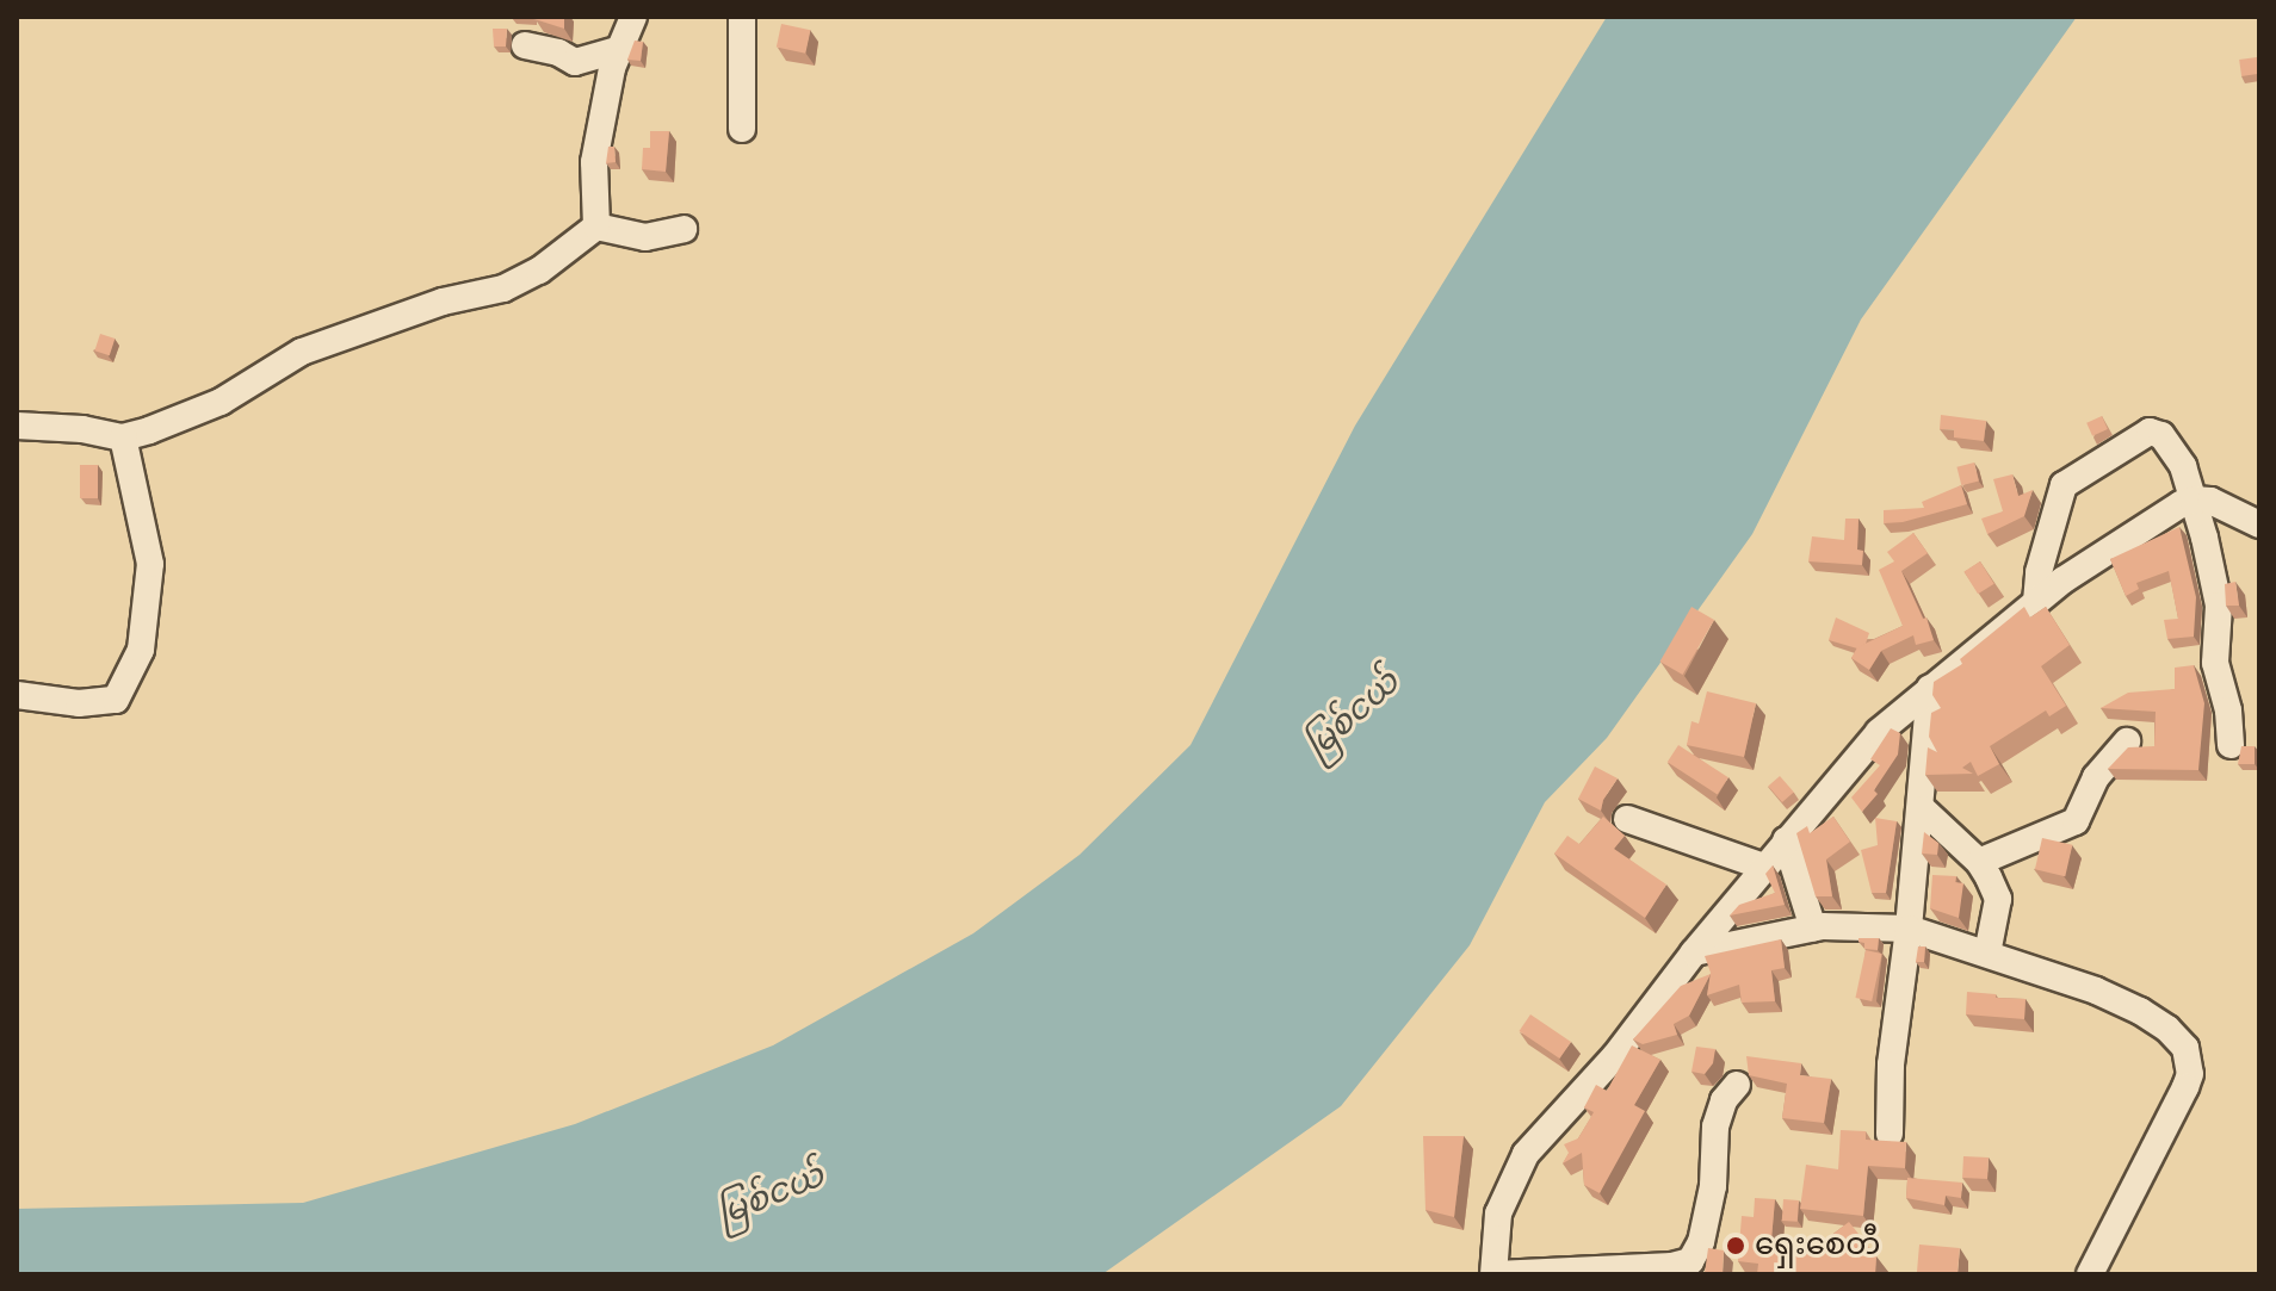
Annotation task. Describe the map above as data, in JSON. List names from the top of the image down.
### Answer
{
  "water": ["မြစ်ငယ်"],
  "places": ["ရှေးစေတီ"]
}
